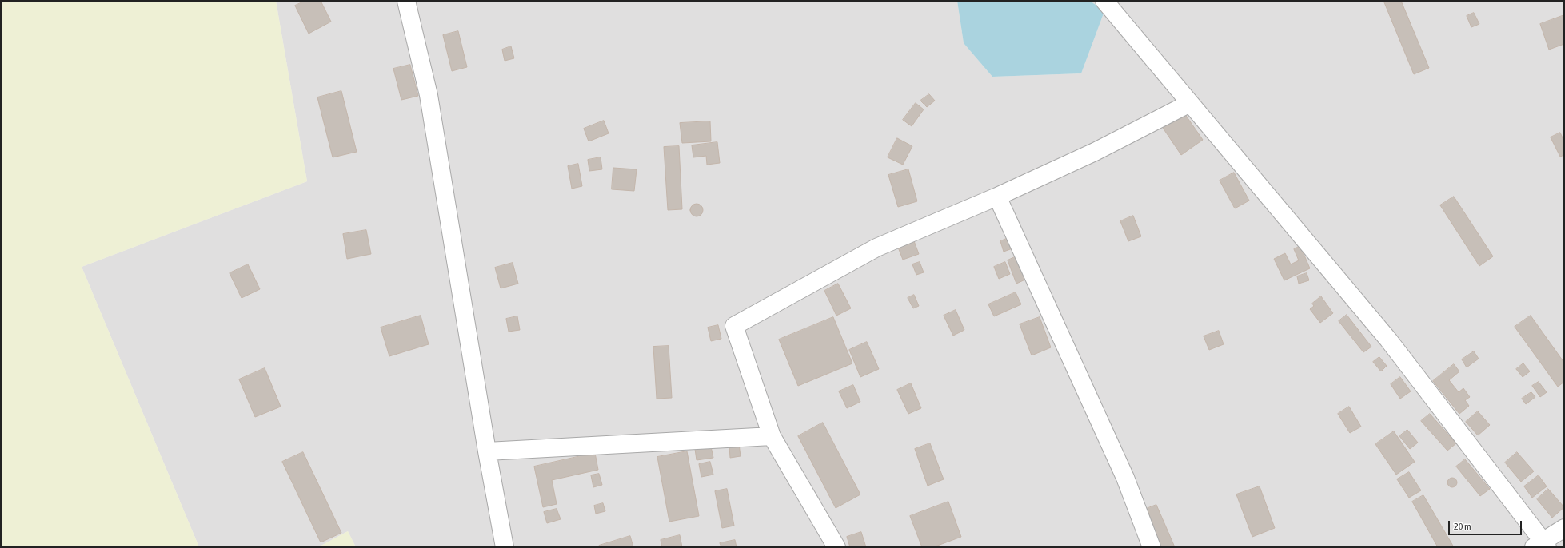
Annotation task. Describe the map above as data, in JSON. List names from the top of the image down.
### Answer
{
  "scale_bar": "20 m"
}
